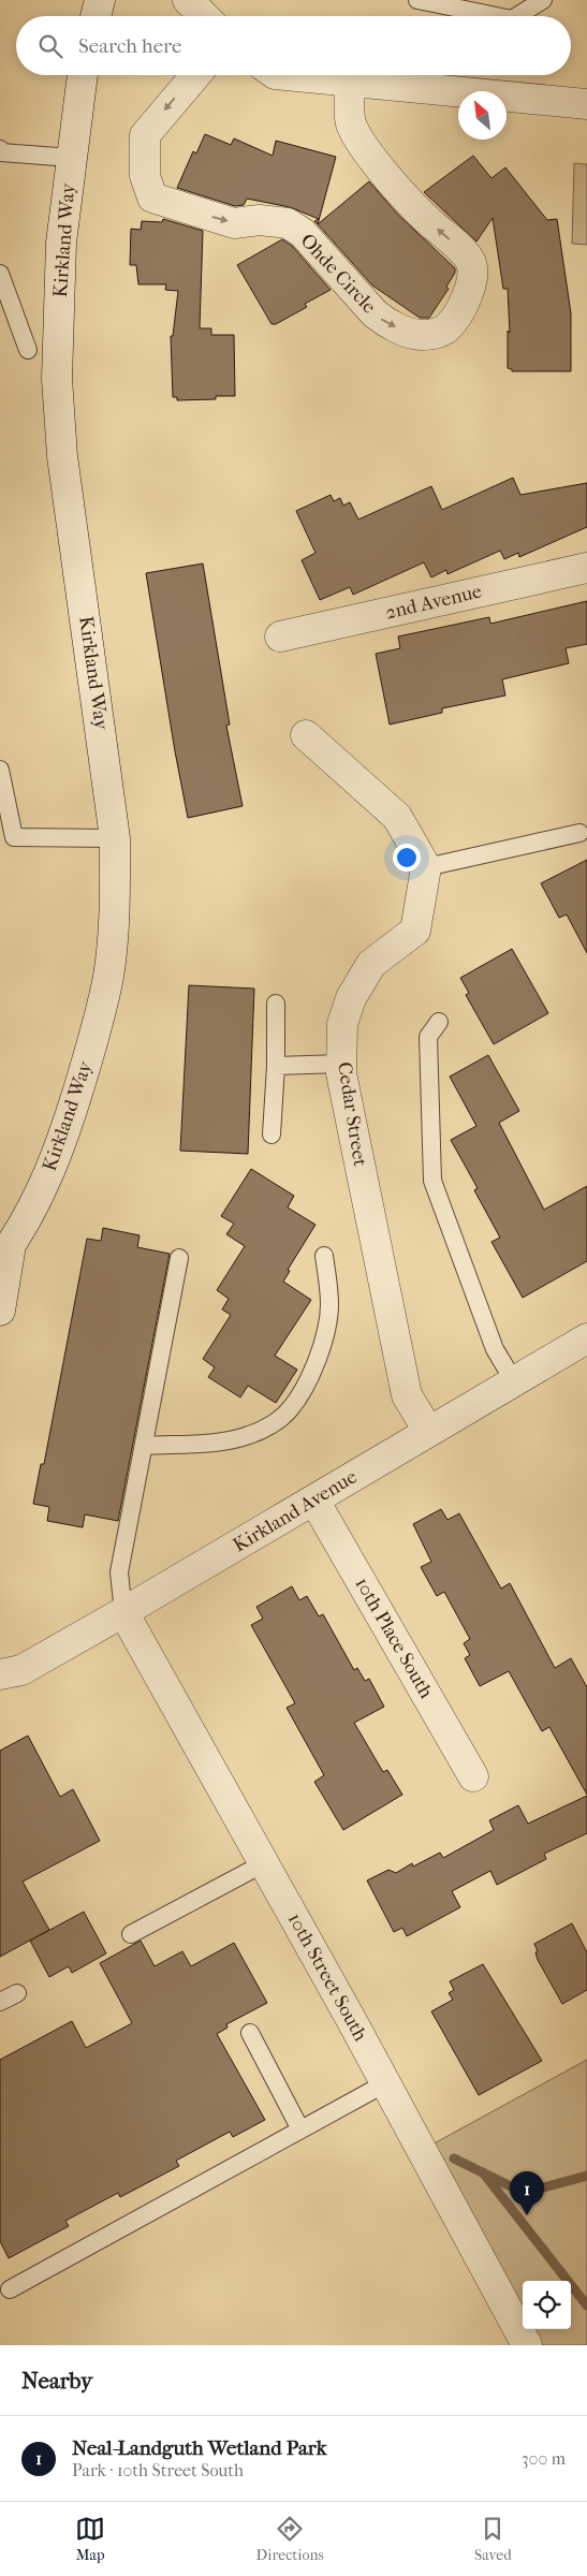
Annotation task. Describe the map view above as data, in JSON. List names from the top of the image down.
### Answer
{
  "streets": {
    "street": [
      "Kirkland Way",
      "Ohde Circle",
      "2nd Avenue",
      "Cedar Street",
      "Kirkland Avenue",
      "10th Place South",
      "10th Street South"
    ]
  },
  "crossings": [
    ["Cedar Street", "Kirkland Avenue"],
    ["Kirkland Avenue", "10th Place South"],
    ["Kirkland Avenue", "10th Street South"]
  ],
  "north": "top left",
  "page": {
    "search": "Search here",
    "pins": "1",
    "heading": "Nearby",
    "list": [
      {
        "mark": "1",
        "name": "Neal-Landguth Wetland Park",
        "note": "Park · 10th Street South",
        "value": "300 m"
      }
    ],
    "nav": ["Map", "Directions", "Saved"]
  }
}
